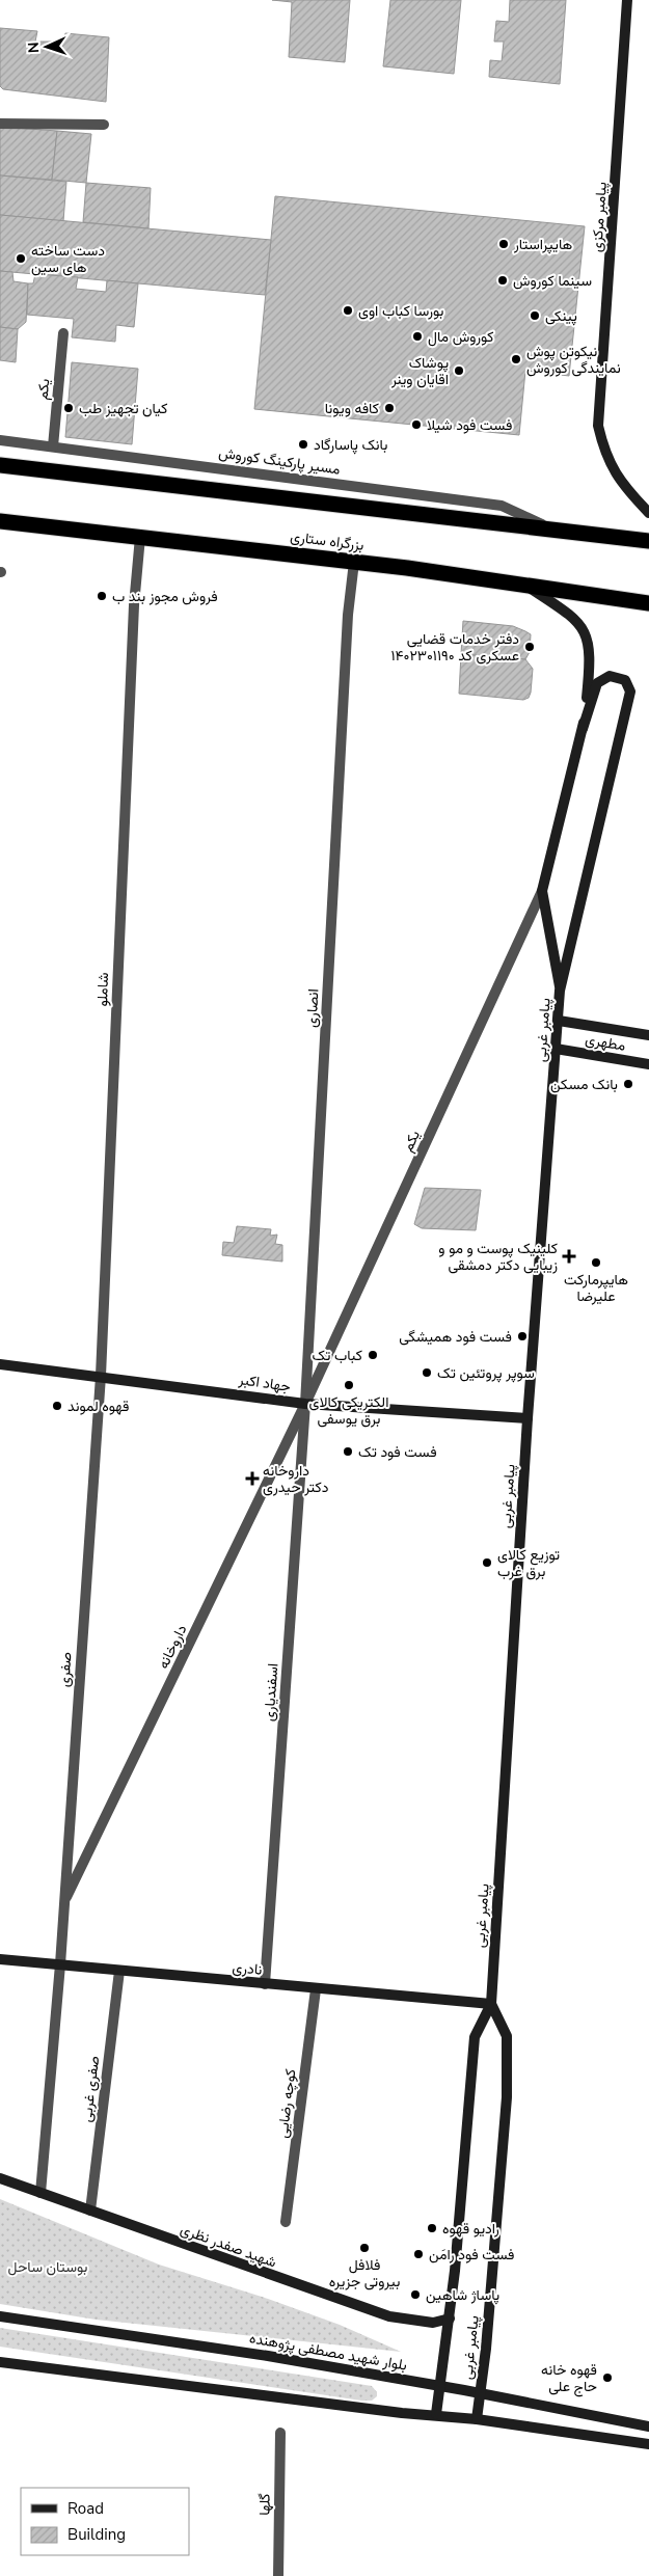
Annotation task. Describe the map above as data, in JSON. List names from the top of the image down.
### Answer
{
  "streets": {
    "highway": ["بزرگراه ستاری"],
    "main road": [
      "پیامبر مرکزی",
      "پیامبر غربی",
      "مطهری",
      "جهاد اکبر",
      "نادری",
      "شهید صفدر نظری",
      "بلوار شهید مصطفی پژوهنده"
    ],
    "street": [
      "یکم",
      "مسیر پارکینگ کوروش",
      "شاملو",
      "انصاری",
      "داروخانه",
      "صفری",
      "اسفندیاری",
      "صفری غربی",
      "کوچه رضایی",
      "گلها"
    ]
  },
  "crossings": [
    ["یکم", "مسیر پارکینگ کوروش"],
    ["یکم", "انصاری"],
    ["یکم", "پیامبر غربی"],
    ["یکم", "جهاد اکبر"],
    ["یکم", "داروخانه"],
    ["یکم", "اسفندیاری"],
    ["بزرگراه ستاری", "شاملو"],
    ["بزرگراه ستاری", "انصاری"],
    ["بزرگراه ستاری", "پیامبر غربی"],
    ["شاملو", "جهاد اکبر"],
    ["شاملو", "صفری"],
    ["انصاری", "جهاد اکبر"],
    ["انصاری", "داروخانه"],
    ["انصاری", "اسفندیاری"],
    ["پیامبر غربی", "مطهری"],
    ["پیامبر غربی", "جهاد اکبر"],
    ["پیامبر غربی", "نادری"],
    ["پیامبر غربی", "شهید صفدر نظری"],
    ["پیامبر غربی", "بلوار شهید مصطفی پژوهنده"],
    ["جهاد اکبر", "داروخانه"],
    ["جهاد اکبر", "صفری"],
    ["جهاد اکبر", "اسفندیاری"],
    ["داروخانه", "صفری"],
    ["داروخانه", "اسفندیاری"],
    ["صفری", "نادری"],
    ["اسفندیاری", "نادری"],
    ["نادری", "صفری غربی"],
    ["نادری", "کوچه رضایی"],
    ["صفری غربی", "شهید صفدر نظری"]
  ],
  "parks": ["بوستان ساحل"],
  "places": {
    "other": [
      "هایپراستار",
      "دست ساخته های سین",
      "سینما کوروش",
      "بورسا کباب اوی",
      "پینکی",
      "کوروش مال",
      "نیکوتن پوش نمایندگی کوروش",
      "پوشاک اقایان وینر",
      "کیان تجهیز طب",
      "کافه ویونا",
      "فست فود شیلا",
      "بانک پاسارگاد",
      "فروش مجوز بند ب",
      "دفتر خدمات قضایی عسکری کد ۱۴۰۲۳۰۱۱۹۰",
      "بانک مسکن",
      "هایپرمارکت علیرضا",
      "فست فود همیشگی",
      "کباب تک",
      "سوپر پروتئین تک",
      "الکتریکی کالای برق یوسفی",
      "قهوه لموند",
      "فست فود تک",
      "توزیع کالای برق غرب",
      "رادیو قهوه",
      "فلافل بیروتی جزیره",
      "فست فود رامَن",
      "پاساژ شاهین",
      "قهوه خانه حاج علی"
    ],
    "health": ["کلینیک پوست و مو و زیبایی دکتر دمشقی", "داروخانه دکتر حیدری"]
  },
  "legend": ["Road", "Building"],
  "north": "left"
}
